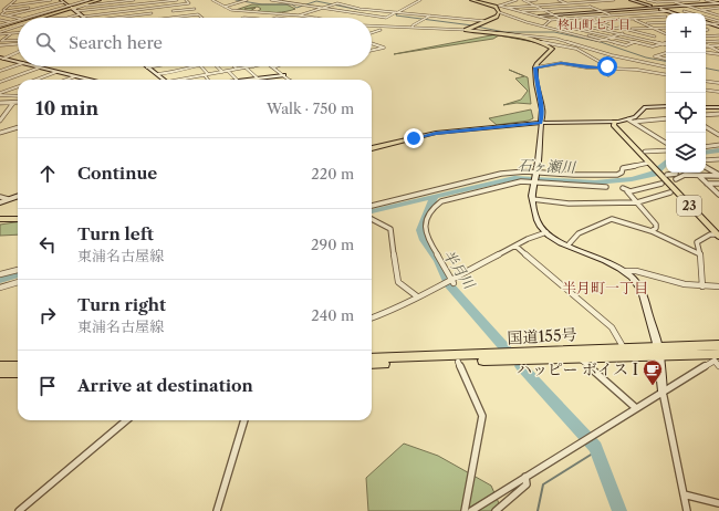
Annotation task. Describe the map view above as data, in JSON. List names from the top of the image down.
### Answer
{
  "streets": {
    "highway": ["国道155号"],
    "main road": ["23"]
  },
  "districts": ["柊山町七丁目", "半月町一丁目"],
  "water": ["石ヶ瀬川", "半月川"],
  "places": {
    "cafe": ["ハッピー ボイス I"]
  },
  "page": {
    "map_buttons": ["+", "−"],
    "search": "Search here",
    "heading": ["10 min", "Walk · 750 m"],
    "list": [
      ["Continue", "220 m"],
      ["Turn left", "東浦名古屋線", "290 m"],
      ["Turn right", "東浦名古屋線", "240 m"],
      "Arrive at destination"
    ]
  }
}
